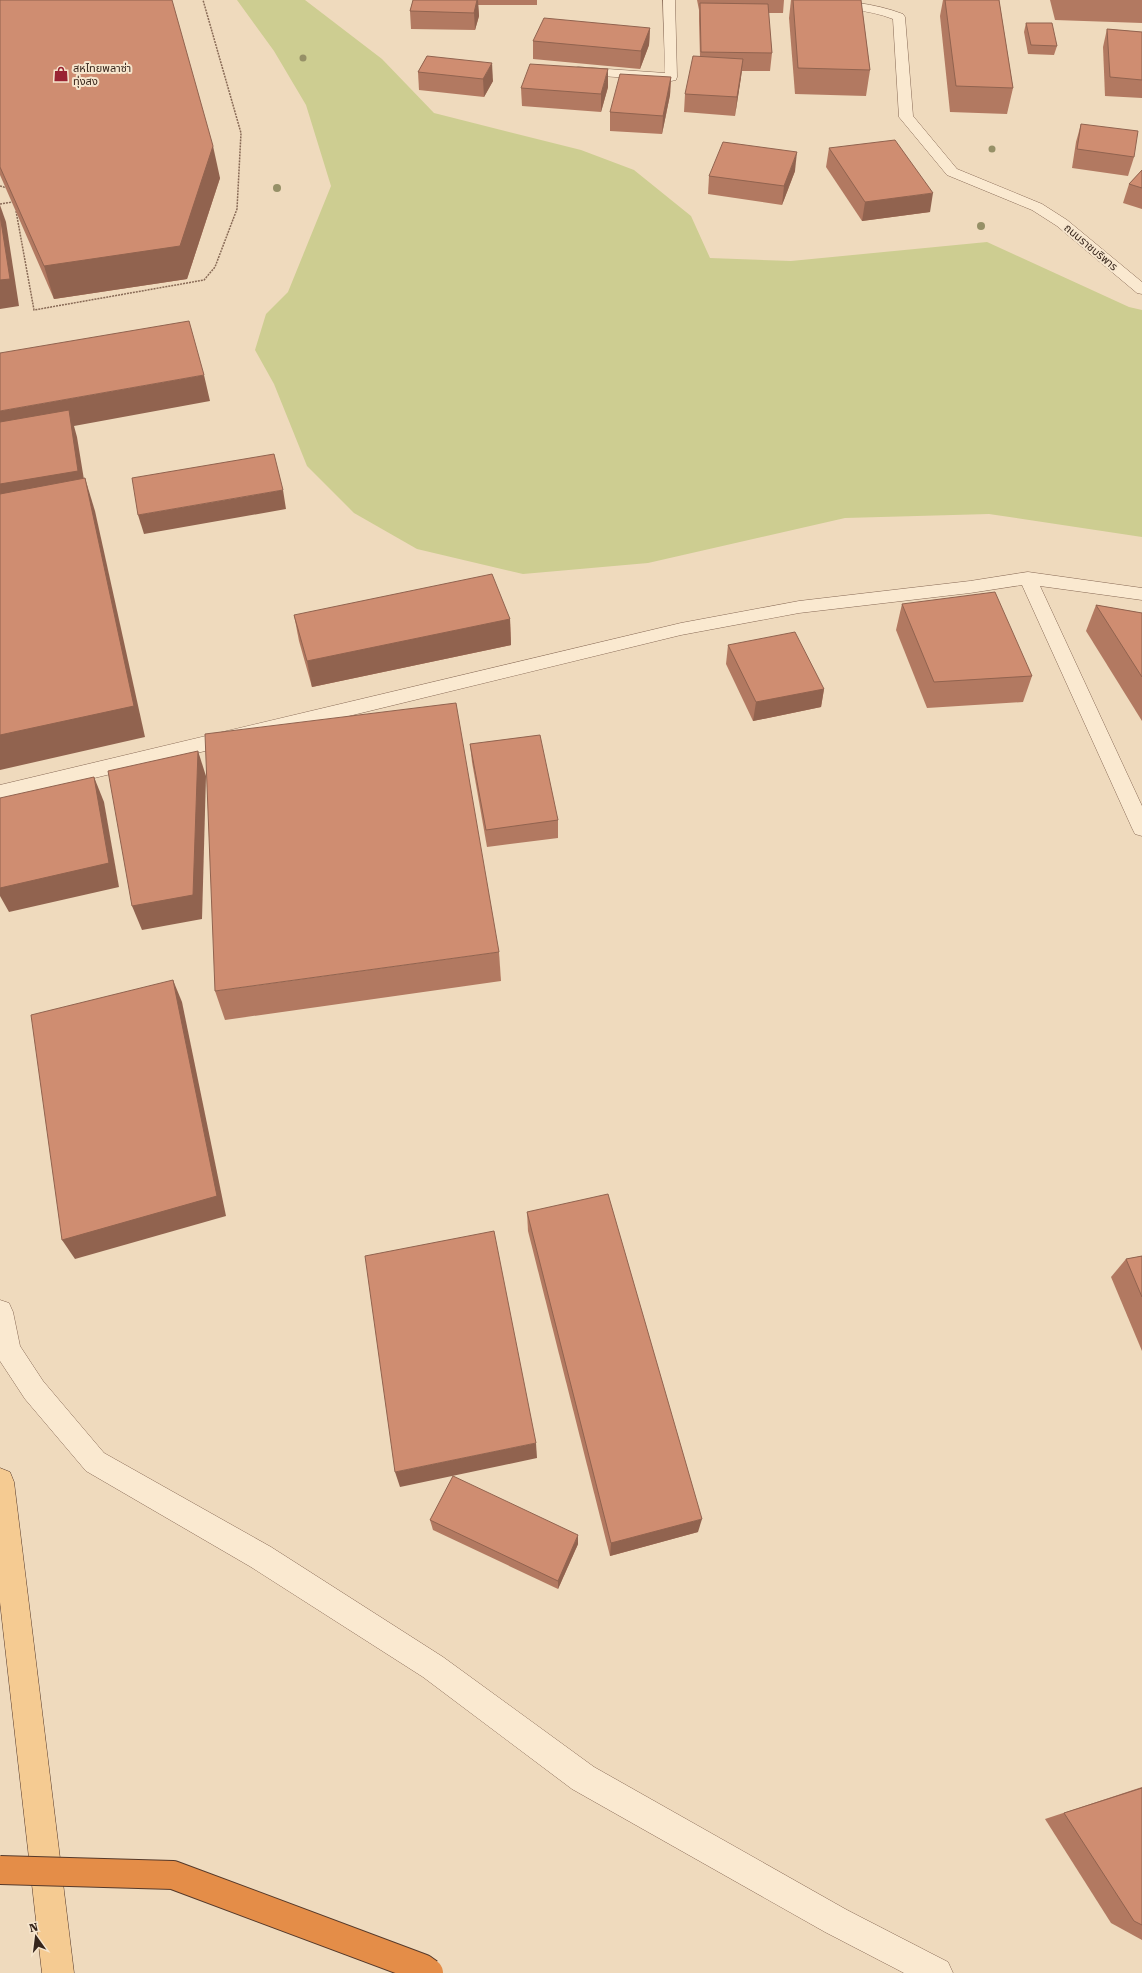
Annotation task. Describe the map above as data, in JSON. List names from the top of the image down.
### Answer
{
  "streets": {
    "street": ["ถนนราชบริพาร"]
  },
  "places": {
    "shop": ["สหไทยพลาซ่า ทุ่งสง"]
  },
  "north": "top"
}
